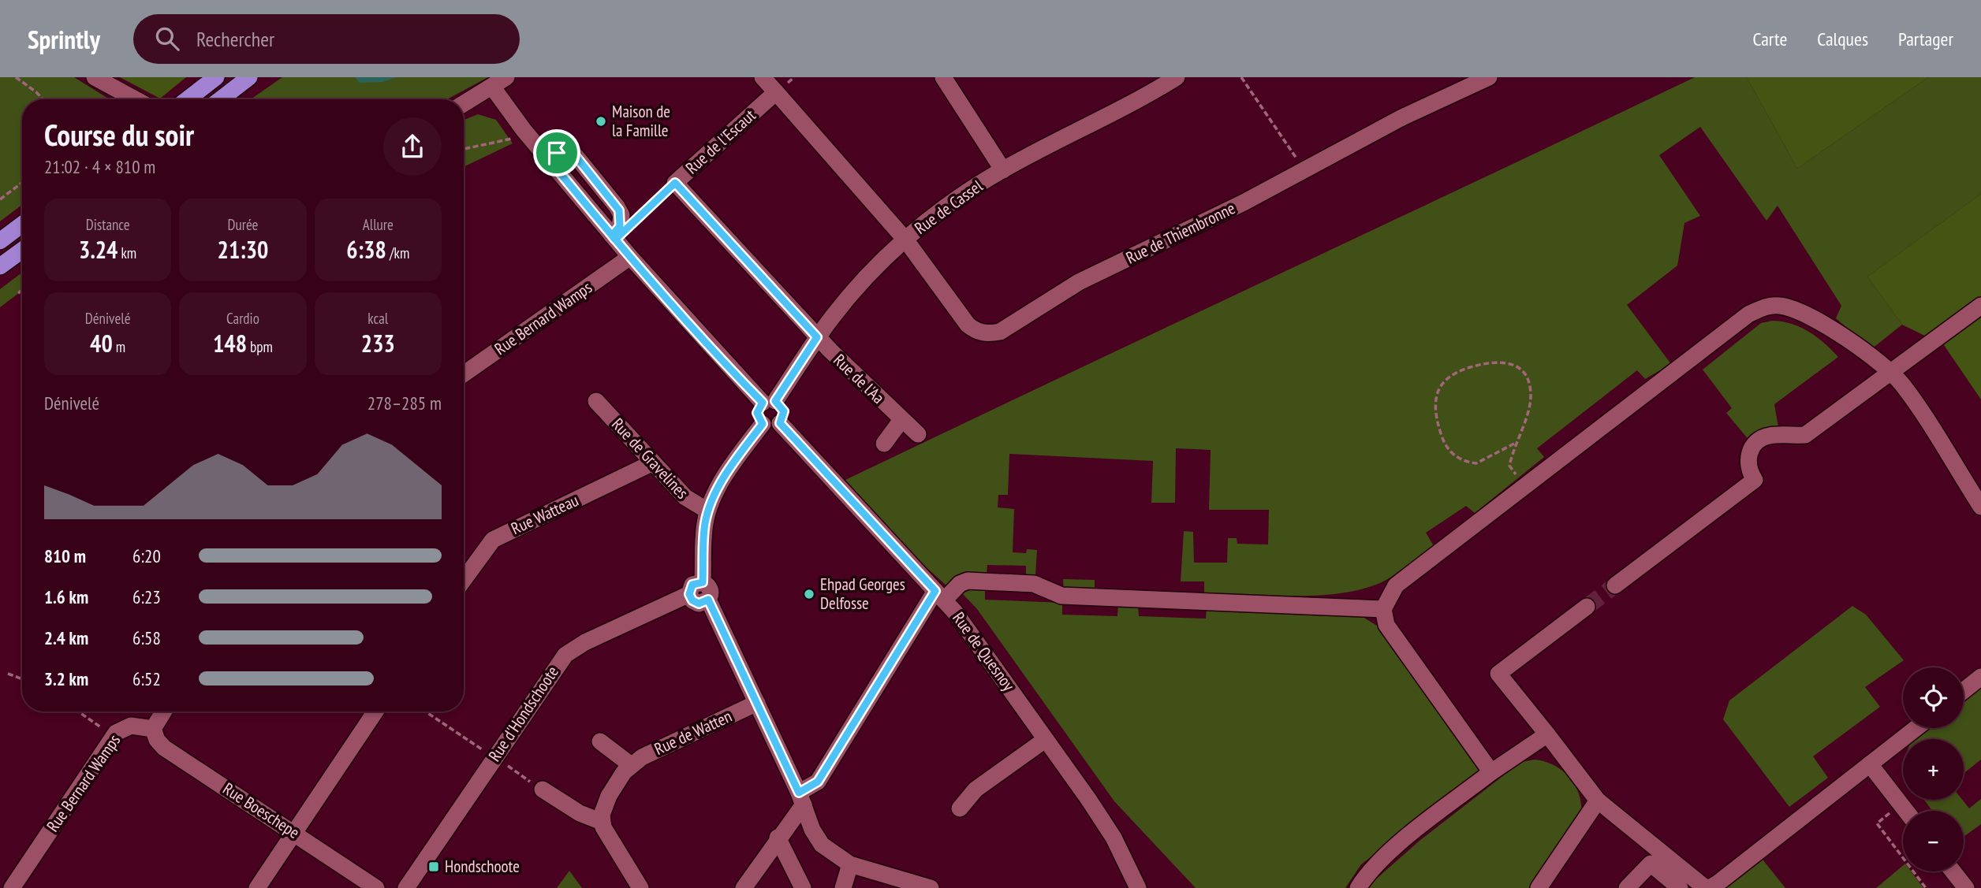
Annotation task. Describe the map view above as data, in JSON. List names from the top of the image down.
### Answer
{
  "streets": {
    "street": [
      "Rue de l'Escaut",
      "Rue de Cassel",
      "Rue de Thiembronne",
      "Rue Bernard Wamps",
      "Rue de l'Aa",
      "Rue de Gravelines",
      "Rue Watteau",
      "Rue de Quesnoy",
      "Rue d'Hondschoote",
      "Rue de Watten",
      "Rue Boeschepe"
    ]
  },
  "crossings": [
    ["Rue de l'Escaut", "Rue de Cassel"],
    ["Rue de l'Escaut", "Rue de l'Aa"],
    ["Rue de Cassel", "Rue de Thiembronne"],
    ["Rue de Cassel", "Rue de l'Aa"],
    ["Rue de Cassel", "Rue de Quesnoy"],
    ["Rue Bernard Wamps", "Rue Boeschepe"],
    ["Rue de Gravelines", "Rue Watteau"]
  ],
  "places": {
    "other": ["Maison de la Famille", "Ehpad Georges Delfosse"],
    "transit": ["Hondschoote"]
  },
  "page": {
    "header": "Sprintly",
    "search": "Rechercher",
    "nav": ["Carte", "Calques", "Partager"],
    "heading": ["Course du soir", "21:02 · 4 × 810 m"],
    "stats": [
      ["Distance", "3.24 km"],
      ["Durée", "21:30"],
      ["Allure", "6:38 /km"],
      ["Dénivelé", "40 m"],
      ["Cardio", "148 bpm"],
      ["kcal", "233"]
    ],
    "chart": ["Dénivelé", "278–285 m"],
    "list": [
      {
        "name": "810 m",
        "note": "6:20"
      },
      {
        "name": "1.6 km",
        "note": "6:23"
      },
      {
        "name": "2.4 km",
        "note": "6:58"
      },
      {
        "name": "3.2 km",
        "note": "6:52"
      }
    ],
    "map_buttons": ["+", "−"]
  }
}
